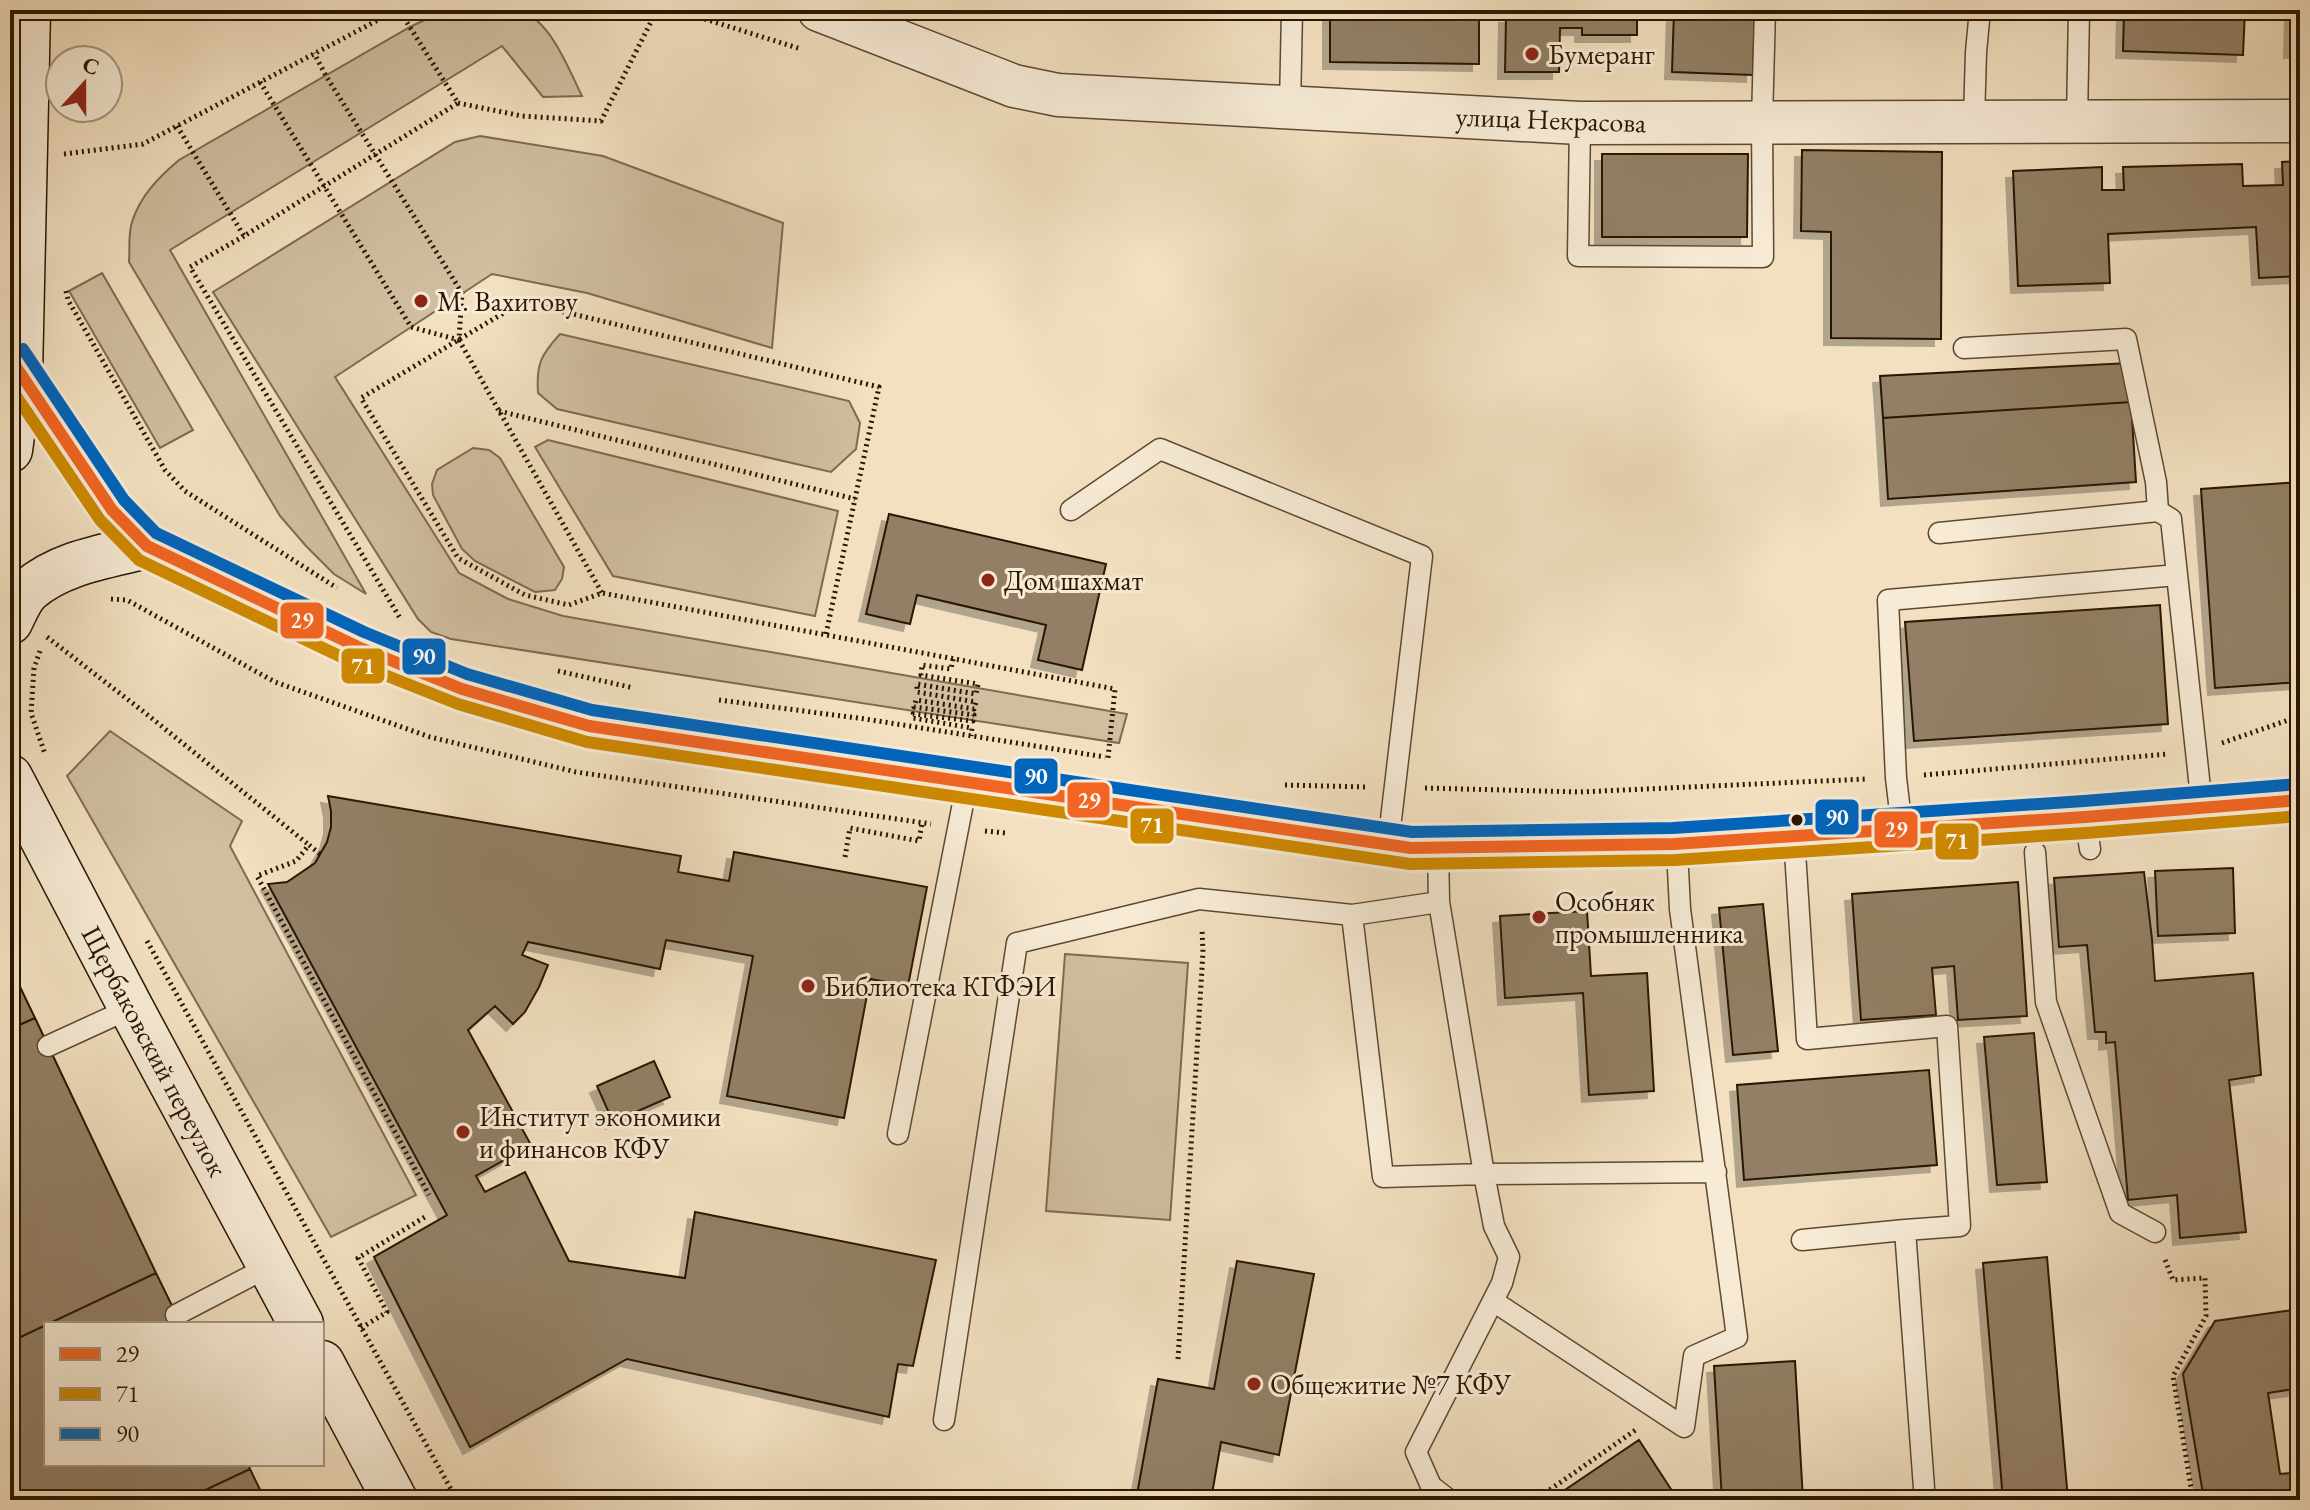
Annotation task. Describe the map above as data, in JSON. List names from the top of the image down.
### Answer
{
  "streets": {
    "main road": ["Щербаковский переулок"],
    "street": ["улица Некрасова"]
  },
  "places": [
    "Бумеранг",
    "М. Вахитову",
    "Дом шахмат",
    "Особняк промышленника",
    "Библиотека КГФЭИ",
    "Институт экономики и финансов КФУ",
    "Общежитие №7 КФУ"
  ],
  "lines": ["transit line 90", "transit line 29", "transit line 71"],
  "legend": ["29", "71", "90"],
  "north": "top"
}
